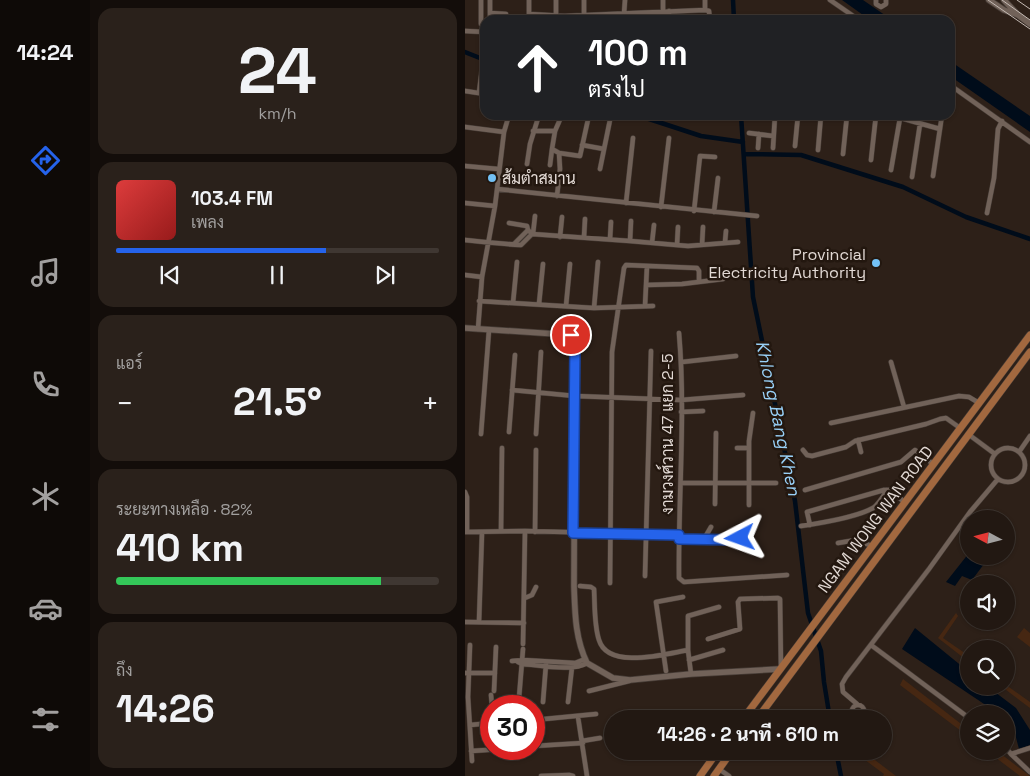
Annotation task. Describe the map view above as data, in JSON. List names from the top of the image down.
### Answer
{
  "streets": {
    "main road": ["NGAM WONG WAN ROAD"],
    "street": ["งามวงศ์วาน 47 แยก 2-5"]
  },
  "water": ["Khlong Bang Khen"],
  "places": ["ส้มตำสมาน", "Provincial Electricity Authority"],
  "north": "left",
  "page": {
    "tabs": "14:24",
    "tile": [
      ["24", "km/h"],
      "แอร์",
      ["ระยะทางเหลือ · 82%", "410 km"],
      ["ถึง", "14:26"]
    ],
    "turn": ["100 m", "ตรงไป"],
    "song": ["103.4 FM", "เพลง"],
    "heat": ["−", "21.5°", "+"],
    "limit": "30",
    "trip": "14:26 · 2 นาที · 610 m"
  }
}
